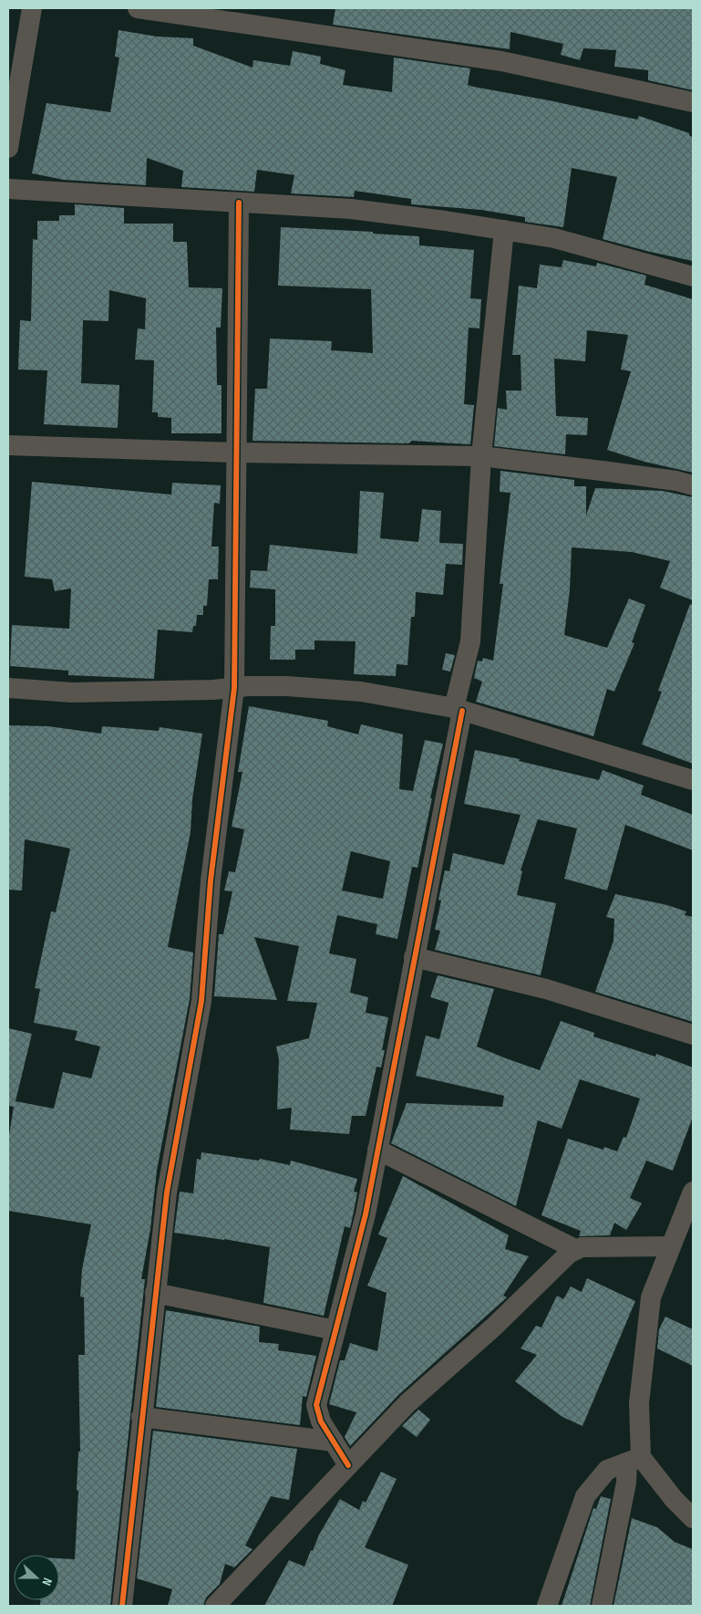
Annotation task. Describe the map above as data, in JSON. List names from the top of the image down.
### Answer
{
  "north": "right"
}
